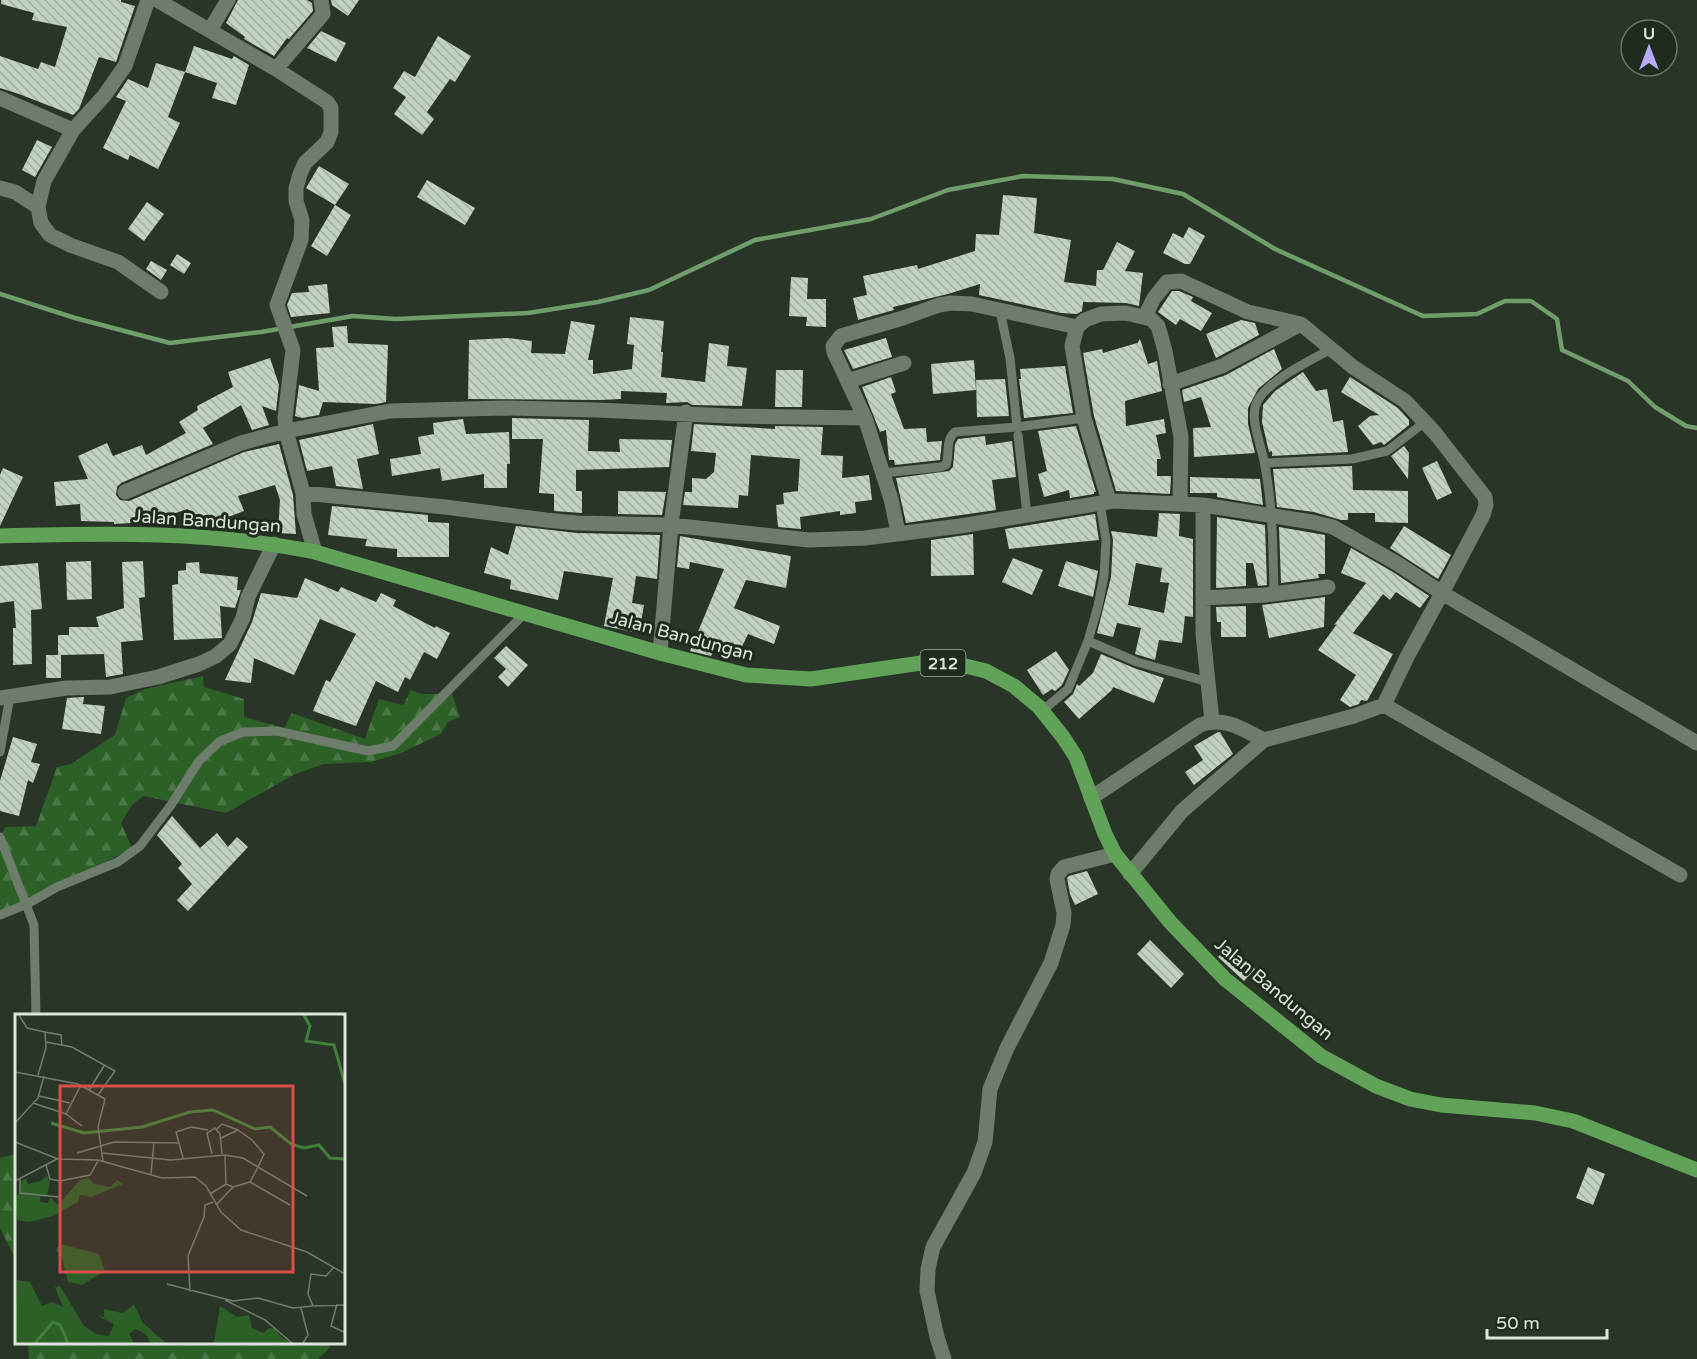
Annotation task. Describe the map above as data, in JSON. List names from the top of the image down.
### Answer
{
  "streets": {
    "main road": ["Jalan Bandungan", "212"]
  },
  "scale_bar": "50 m",
  "north": "top"
}
